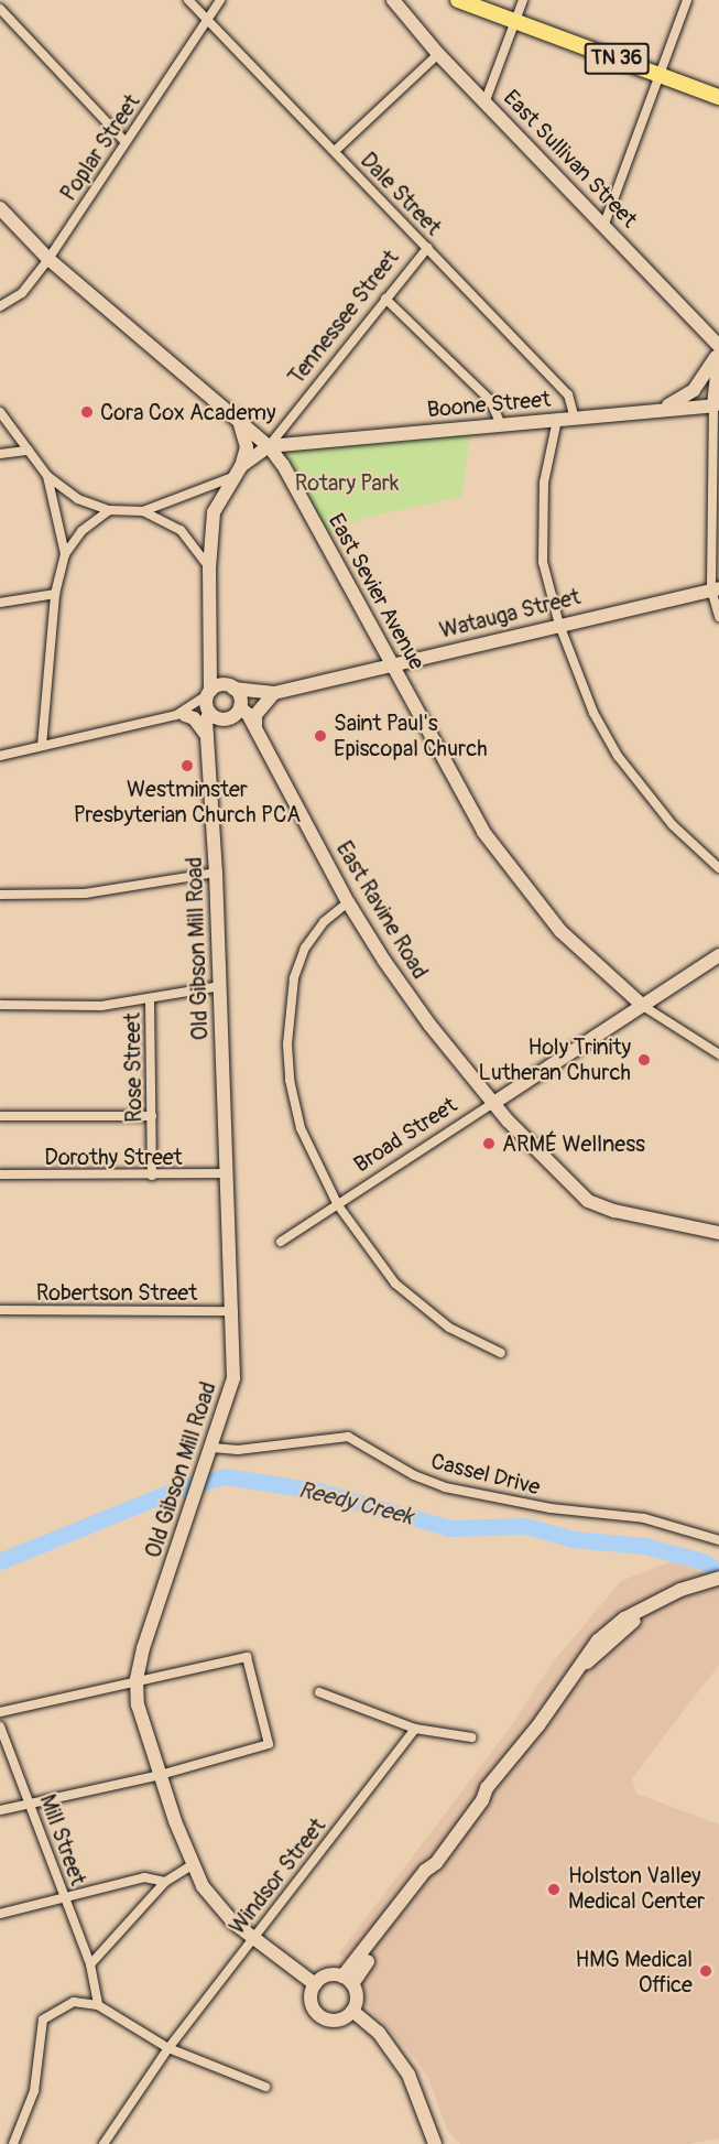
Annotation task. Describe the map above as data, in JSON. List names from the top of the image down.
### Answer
{
  "streets": {
    "main road": ["TN 36"],
    "street": [
      "Poplar Street",
      "East Sullivan Street",
      "Dale Street",
      "Tennessee Street",
      "Boone Street",
      "East Sevier Avenue",
      "Watauga Street",
      "East Ravine Road",
      "Old Gibson Mill Road",
      "Rose Street",
      "Broad Street",
      "Dorothy Street",
      "Robertson Street",
      "Cassel Drive",
      "Mill Street",
      "Windsor Street"
    ]
  },
  "crossings": [
    ["Poplar Street", "Dale Street"],
    ["Poplar Street", "East Sevier Avenue"],
    ["Dale Street", "Tennessee Street"],
    ["Dale Street", "Boone Street"],
    ["Tennessee Street", "Boone Street"],
    ["Tennessee Street", "East Sevier Avenue"],
    ["Boone Street", "East Sevier Avenue"],
    ["East Sevier Avenue", "Watauga Street"],
    ["East Sevier Avenue", "Broad Street"],
    ["East Ravine Road", "Broad Street"],
    ["Old Gibson Mill Road", "Dorothy Street"],
    ["Old Gibson Mill Road", "Robertson Street"],
    ["Old Gibson Mill Road", "Cassel Drive"],
    ["Old Gibson Mill Road", "Windsor Street"],
    ["Rose Street", "Dorothy Street"]
  ],
  "water": ["Reedy Creek"],
  "parks": ["Rotary Park"],
  "places": [
    "Cora Cox Academy",
    "Saint Paul's Episcopal Church",
    "Westminster Presbyterian Church PCA",
    "Holy Trinity Lutheran Church",
    "ARMÉ Wellness",
    "Holston Valley Medical Center",
    "HMG Medical Office"
  ]
}
